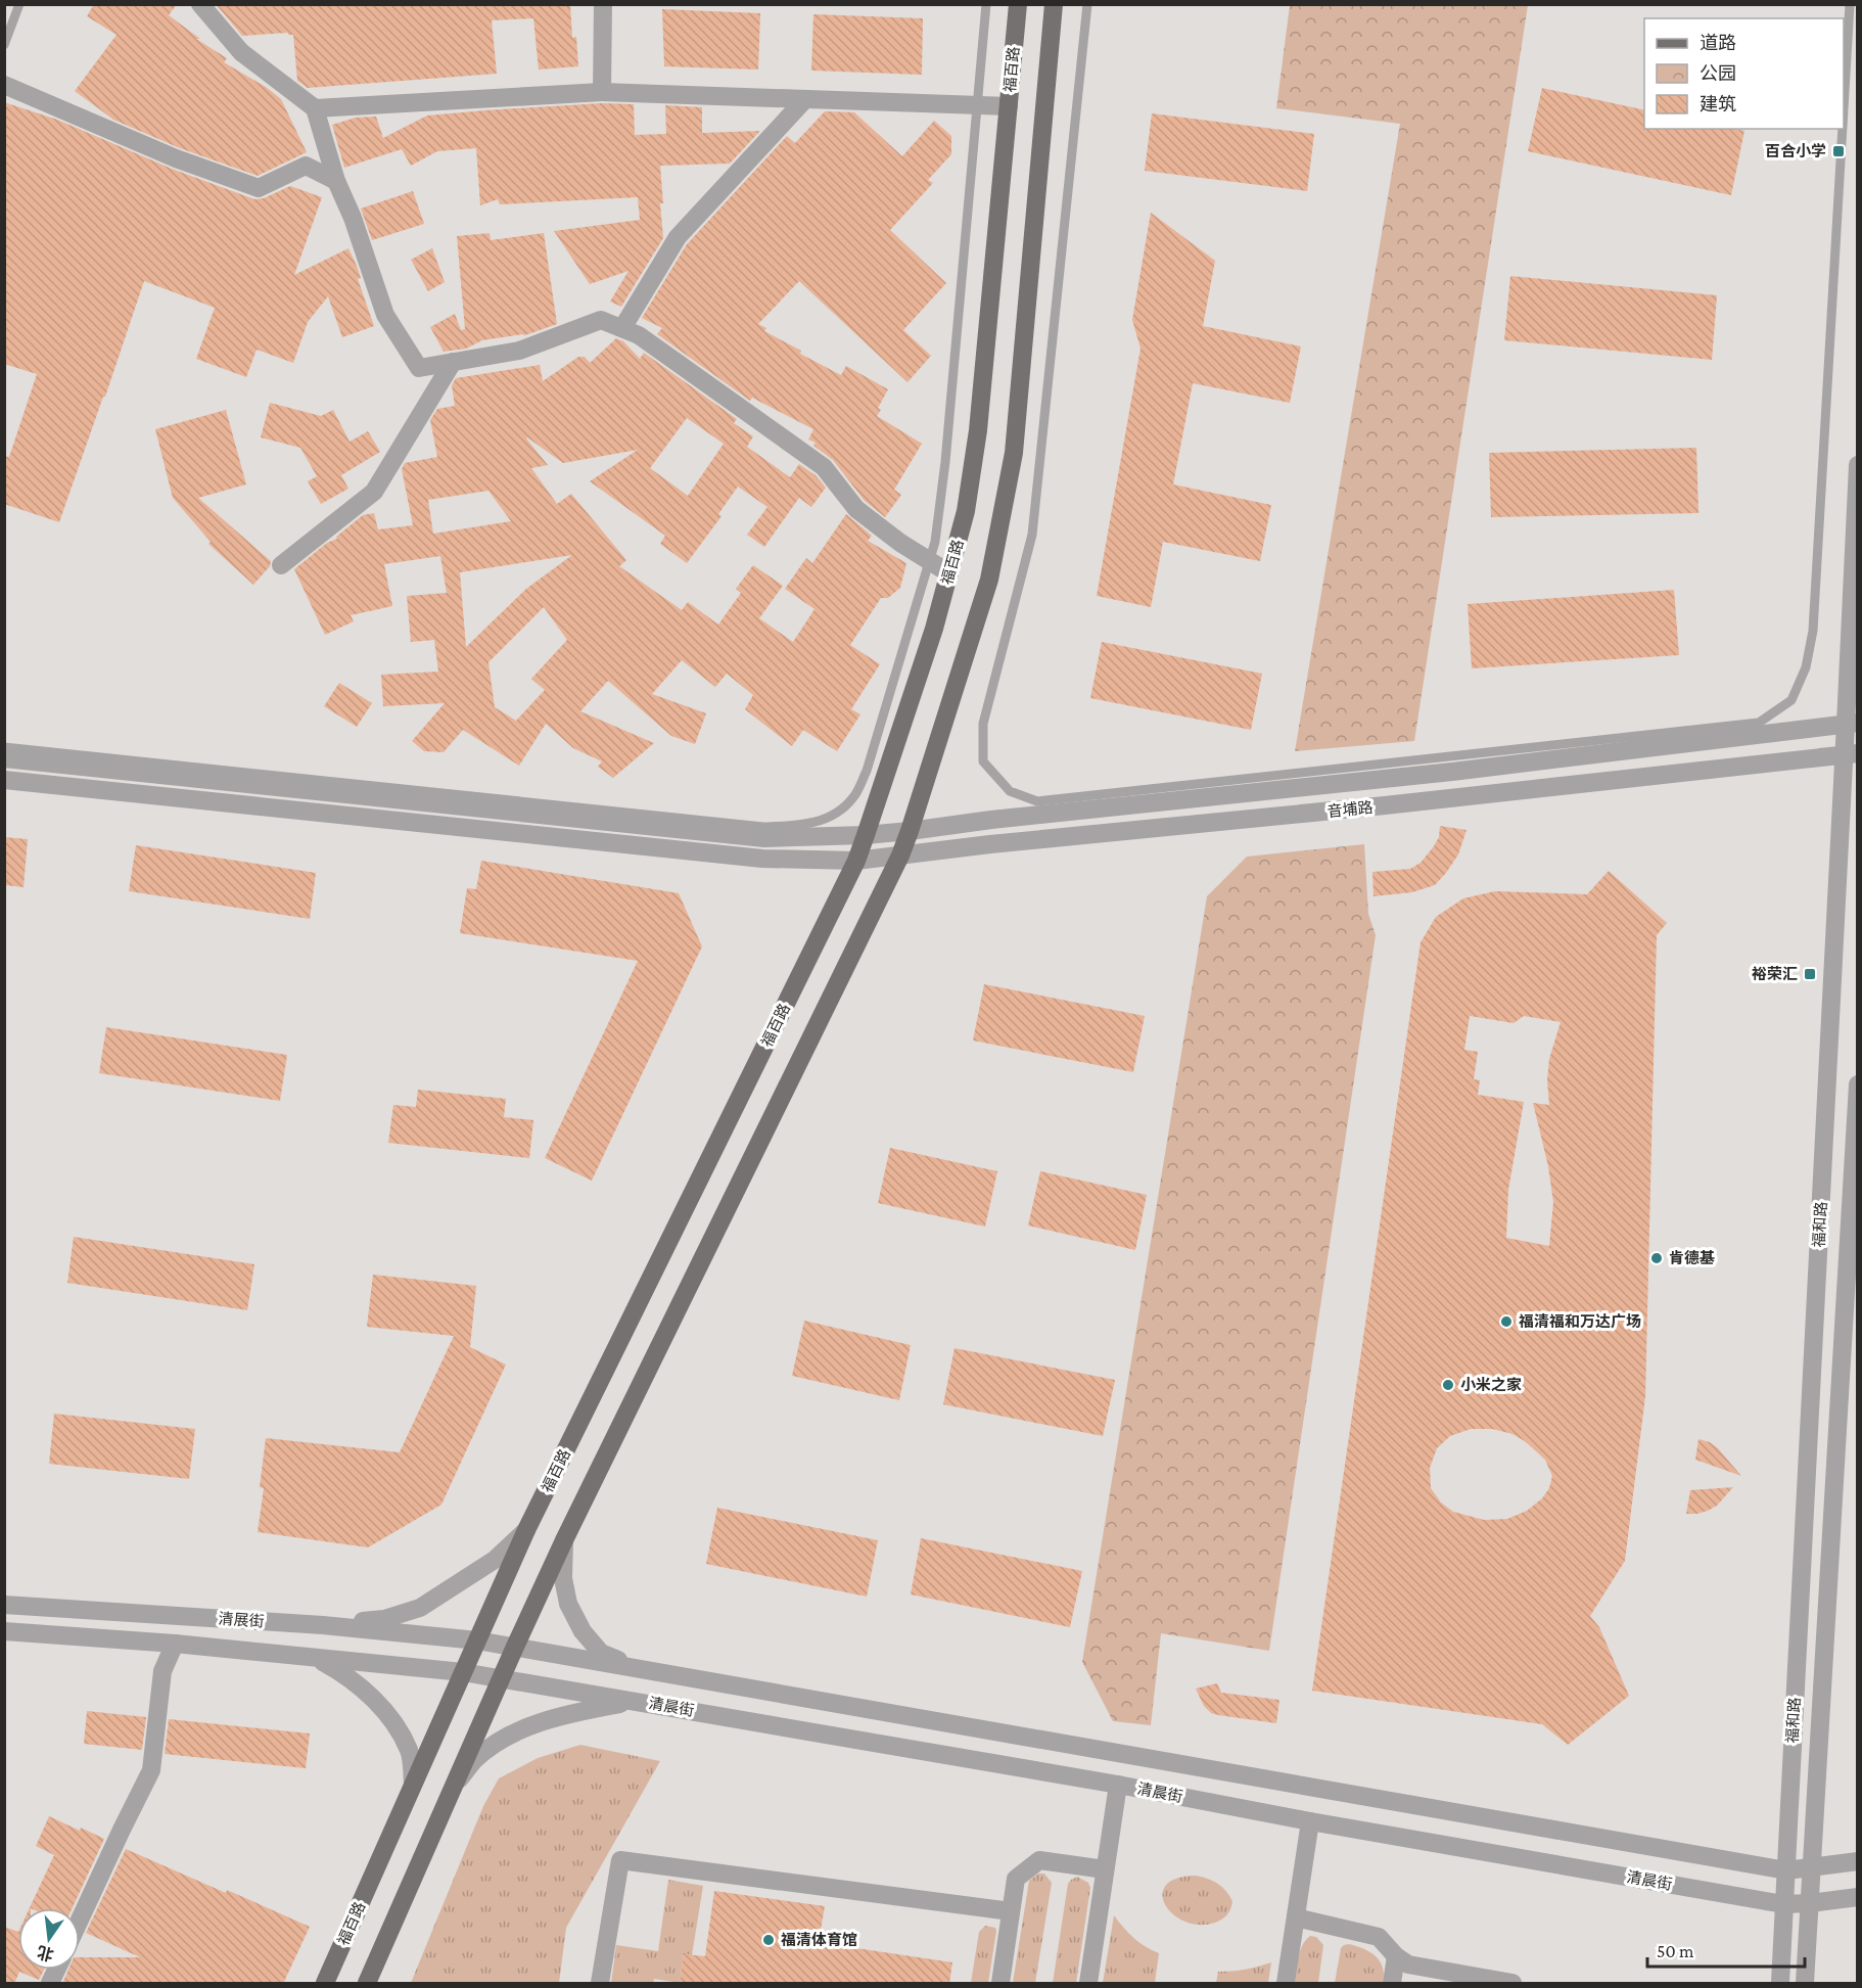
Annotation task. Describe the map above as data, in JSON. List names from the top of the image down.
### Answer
{
  "streets": {
    "main road": ["福百路"],
    "street": [
      "音埔路",
      "福和路",
      "清展街",
      "清晨街"
    ]
  },
  "crossings": [
    ["福百路", "音埔路"],
    ["福百路", "清展街"],
    ["福百路", "清晨街"],
    ["音埔路", "福和路"],
    ["福和路", "清晨街"],
    ["清展街", "清晨街"]
  ],
  "places": {
    "transit": ["百合小学", "裕荣汇"],
    "other": [
      "肯德基",
      "福清福和万达广场",
      "小米之家",
      "福清体育馆"
    ]
  },
  "legend": ["道路", "公园", "建筑"],
  "scale_bar": "50 m",
  "north": "bottom"
}
